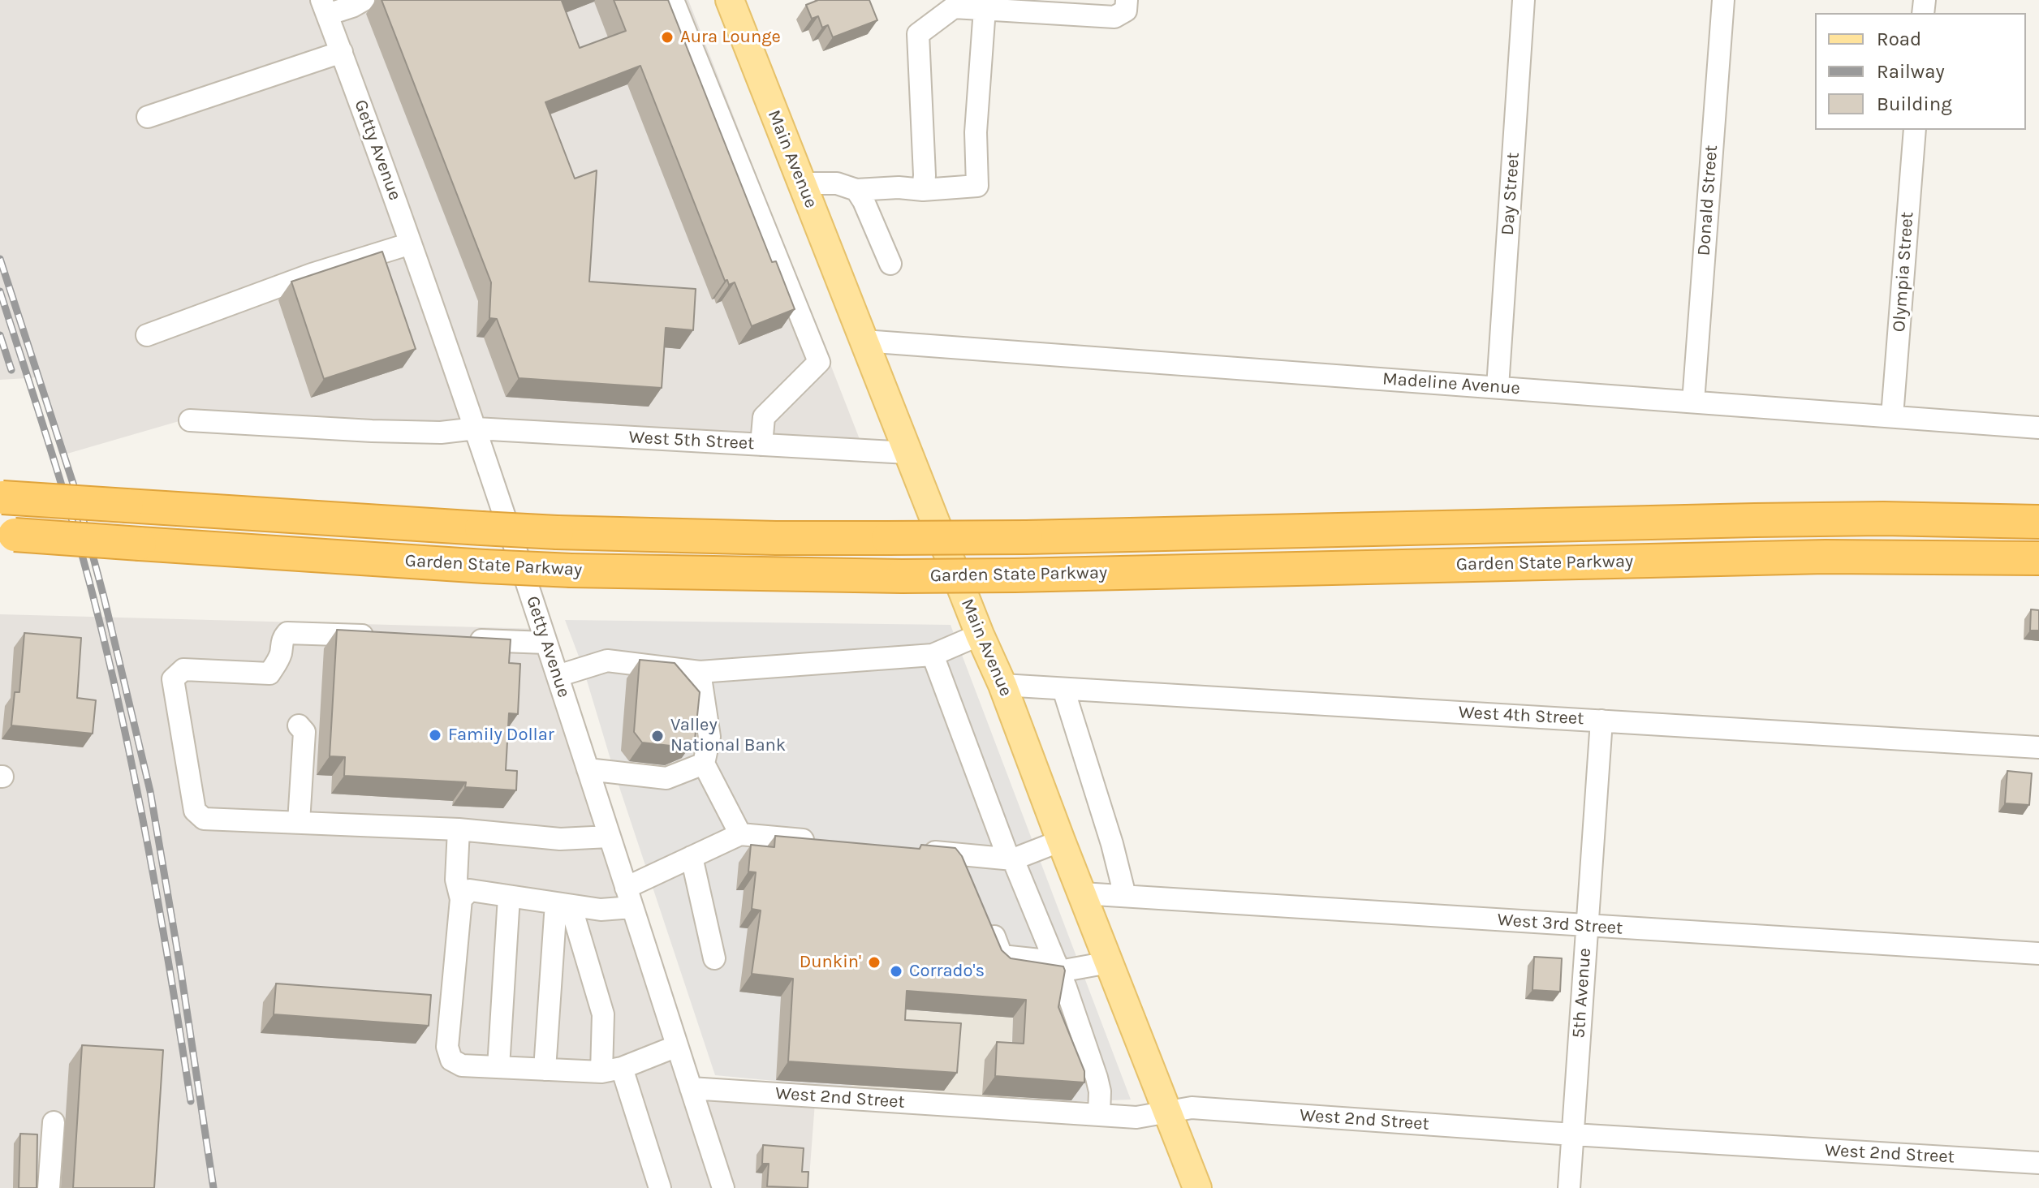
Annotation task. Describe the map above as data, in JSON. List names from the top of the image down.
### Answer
{
  "streets": {
    "highway": ["Garden State Parkway"],
    "main road": ["Main Avenue"],
    "street": [
      "Getty Avenue",
      "Day Street",
      "Donald Street",
      "Olympia Street",
      "Madeline Avenue",
      "West 5th Street",
      "West 4th Street",
      "West 3rd Street",
      "5th Avenue",
      "West 2nd Street"
    ]
  },
  "crossings": [
    ["Getty Avenue", "West 5th Street"],
    ["Getty Avenue", "West 2nd Street"],
    ["Main Avenue", "Madeline Avenue"],
    ["Main Avenue", "West 5th Street"],
    ["Main Avenue", "West 4th Street"],
    ["Main Avenue", "West 3rd Street"],
    ["Main Avenue", "West 2nd Street"],
    ["Day Street", "Madeline Avenue"],
    ["Donald Street", "Madeline Avenue"],
    ["Olympia Street", "Madeline Avenue"],
    ["West 4th Street", "5th Avenue"],
    ["West 3rd Street", "5th Avenue"],
    ["5th Avenue", "West 2nd Street"]
  ],
  "places": [
    "Aura Lounge",
    "Family Dollar",
    "Valley National Bank",
    "Dunkin'",
    "Corrado's"
  ],
  "legend": ["Road", "Railway", "Building"]
}
